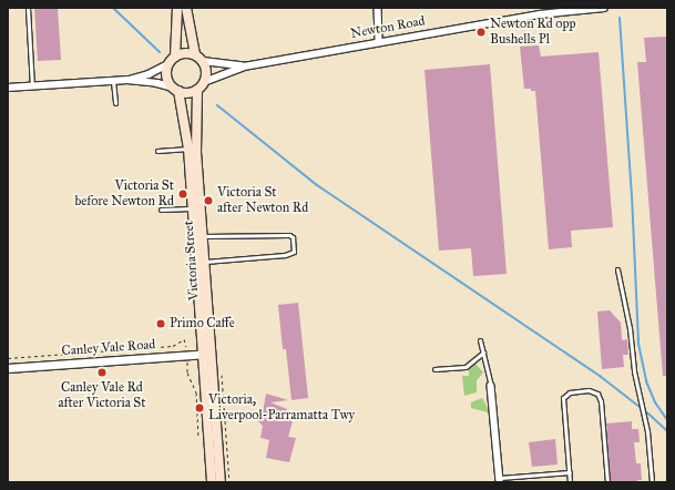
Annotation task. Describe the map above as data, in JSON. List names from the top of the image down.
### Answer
{
  "streets": {
    "main road": ["Victoria Street"],
    "street": ["Newton Road", "Canley Vale Road"]
  },
  "crossings": [
    ["Newton Road", "Victoria Street"],
    ["Victoria Street", "Canley Vale Road"]
  ],
  "places": [
    "Newton Rd opp Bushells Pl",
    "Victoria St before Newton Rd",
    "Victoria St after Newton Rd",
    "Primo Caffe",
    "Canley Vale Rd after Victoria St",
    "Victoria, Liverpool-Parramatta Twy"
  ]
}
